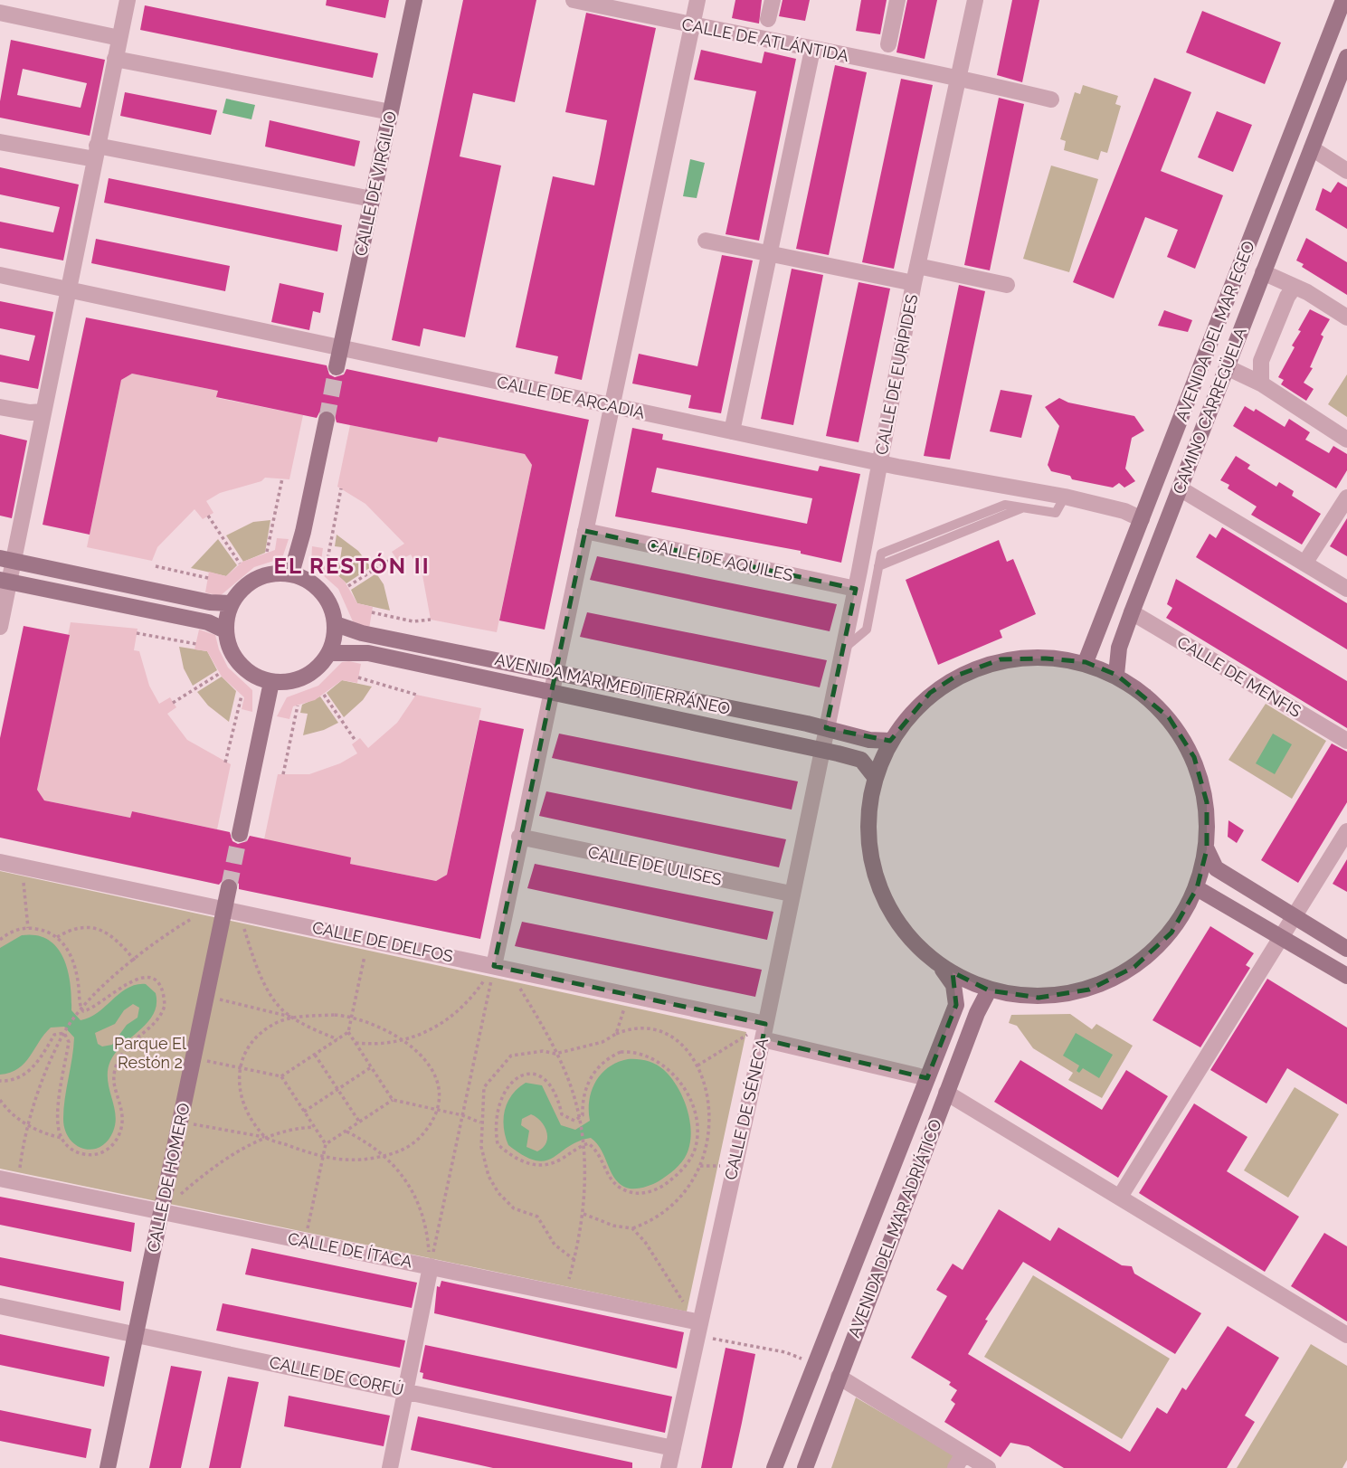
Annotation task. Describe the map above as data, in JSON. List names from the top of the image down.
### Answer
{
  "streets": {
    "street": [
      "CALLE DE ATLÁNTIDA",
      "CALLE DE VIRGILIO",
      "AVENIDA DEL MAR EGEO",
      "CALLE DE EURÍPIDES",
      "CALLE DE ARCADIA",
      "CAMINO CARREGÜELA",
      "CALLE DE AQUILES",
      "CALLE DE MENFIS",
      "AVENIDA MAR MEDITERRÁNEO",
      "CALLE DE ULISES",
      "CALLE DE DELFOS",
      "CALLE DE SÉNECA",
      "CALLE DE HOMERO",
      "AVENIDA DEL MAR ADRIÁTICO",
      "CALLE DE ÍTACA",
      "CALLE DE CORFÚ"
    ]
  },
  "crossings": [
    ["CALLE DE ATLÁNTIDA", "CALLE DE EURÍPIDES"],
    ["CALLE DE VIRGILIO", "CALLE DE ARCADIA"],
    ["AVENIDA DEL MAR EGEO", "CALLE DE ARCADIA"],
    ["CALLE DE EURÍPIDES", "CALLE DE ARCADIA"],
    ["CALLE DE EURÍPIDES", "CALLE DE AQUILES"],
    ["CALLE DE EURÍPIDES", "AVENIDA MAR MEDITERRÁNEO"],
    ["CALLE DE EURÍPIDES", "CALLE DE SÉNECA"],
    ["CAMINO CARREGÜELA", "CALLE DE MENFIS"],
    ["AVENIDA MAR MEDITERRÁNEO", "CALLE DE SÉNECA"],
    ["CALLE DE ULISES", "CALLE DE SÉNECA"],
    ["CALLE DE DELFOS", "CALLE DE SÉNECA"],
    ["CALLE DE DELFOS", "CALLE DE HOMERO"],
    ["CALLE DE DELFOS", "AVENIDA DEL MAR ADRIÁTICO"],
    ["CALLE DE SÉNECA", "CALLE DE ÍTACA"],
    ["CALLE DE SÉNECA", "CALLE DE CORFÚ"],
    ["CALLE DE HOMERO", "CALLE DE ÍTACA"],
    ["CALLE DE HOMERO", "CALLE DE CORFÚ"]
  ],
  "districts": ["EL RESTÓN II"],
  "parks": ["Parque El Restón 2"]
}
